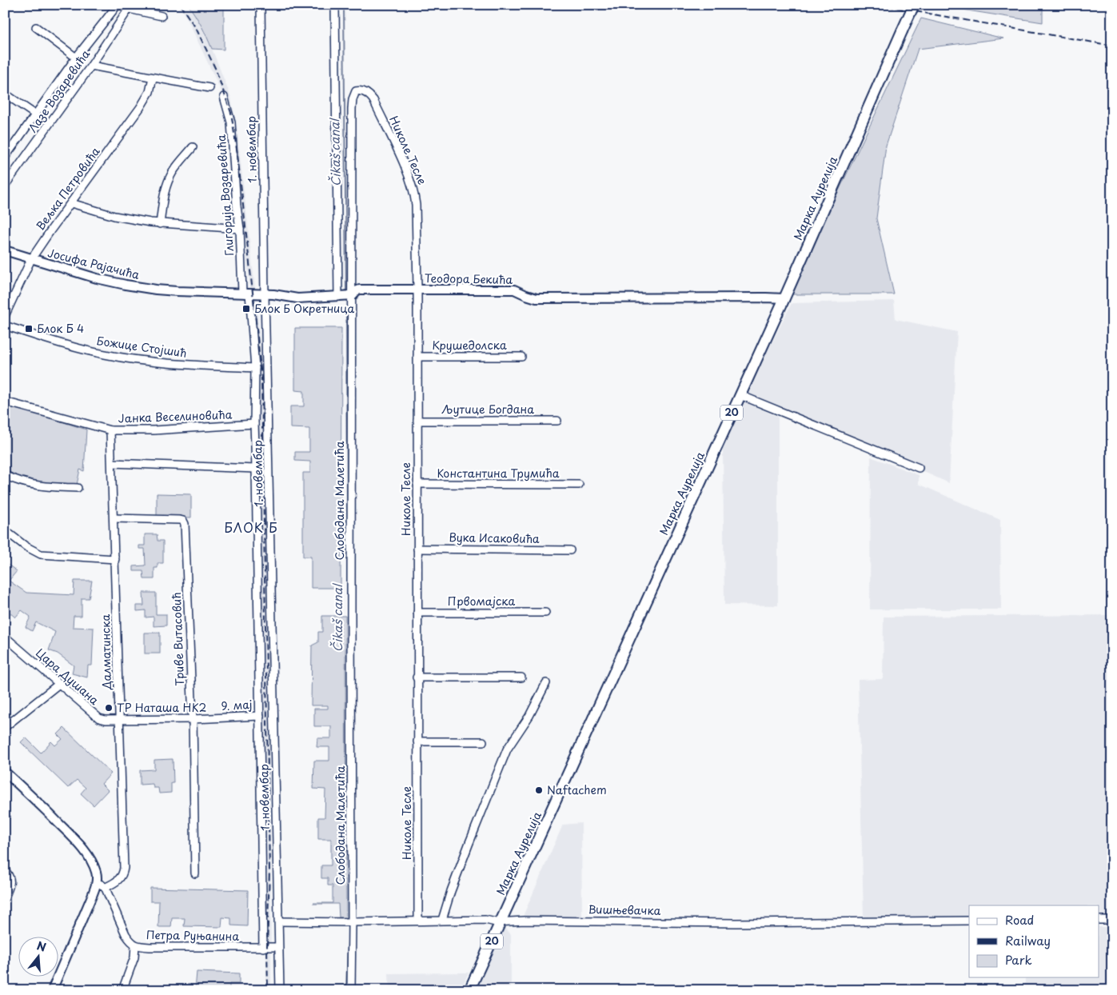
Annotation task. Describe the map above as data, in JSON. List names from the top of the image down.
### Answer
{
  "streets": {
    "main road": ["Марка Аурелија", "20"],
    "street": [
      "Лазе Возаревића",
      "1. новембар",
      "Николе Тесле",
      "Вељка Петровића",
      "Глигорија Возаревића",
      "Јосифа Рајачића",
      "Теодора Бекића",
      "Крушедолска",
      "Божице Стојшић",
      "Љутице Богдана",
      "Јанка Веселиновића",
      "Константина Трумића",
      "Слободана Малетића",
      "Вука Исаковића",
      "Првомајска",
      "Триве Витасовић",
      "Далматинска",
      "Цара Душана",
      "9. мај",
      "Вишњевачка",
      "Петра Руњанина"
    ]
  },
  "crossings": [
    ["1. новембар", "Глигорија Возаревића"],
    ["1. новембар", "Јосифа Рајачића"],
    ["1. новембар", "Теодора Бекића"],
    ["1. новембар", "Божице Стојшић"],
    ["1. новембар", "Јанка Веселиновића"],
    ["1. новембар", "9. мај"],
    ["1. новембар", "Вишњевачка"],
    ["1. новембар", "Петра Руњанина"],
    ["Николе Тесле", "Теодора Бекића"],
    ["Николе Тесле", "Крушедолска"],
    ["Николе Тесле", "Љутице Богдана"],
    ["Николе Тесле", "Константина Трумића"],
    ["Николе Тесле", "Слободана Малетића"],
    ["Николе Тесле", "Вука Исаковића"],
    ["Николе Тесле", "Првомајска"],
    ["Николе Тесле", "Вишњевачка"],
    ["Вељка Петровића", "Јосифа Рајачића"],
    ["Глигорија Возаревића", "Јосифа Рајачића"],
    ["Глигорија Возаревића", "Теодора Бекића"],
    ["Марка Аурелија", "Теодора Бекића"],
    ["Марка Аурелија", "Вишњевачка"],
    ["Јосифа Рајачића", "Теодора Бекића"],
    ["Теодора Бекића", "Слободана Малетића"],
    ["Јанка Веселиновића", "Далматинска"],
    ["Слободана Малетића", "Вишњевачка"],
    ["Триве Витасовић", "Далматинска"],
    ["Триве Витасовић", "9. мај"],
    ["Далматинска", "Цара Душана"],
    ["Далматинска", "9. мај"],
    ["Далматинска", "Петра Руњанина"],
    ["Цара Душана", "9. мај"]
  ],
  "districts": ["БЛОК Б"],
  "water": ["Čikaš canal"],
  "places": {
    "transit": ["Блок Б Окретница", "Блок Б 4"],
    "other": ["ТР Наташа НК2", "Naftachem"]
  },
  "legend": ["Road", "Railway", "Park"],
  "north": "top"
}
